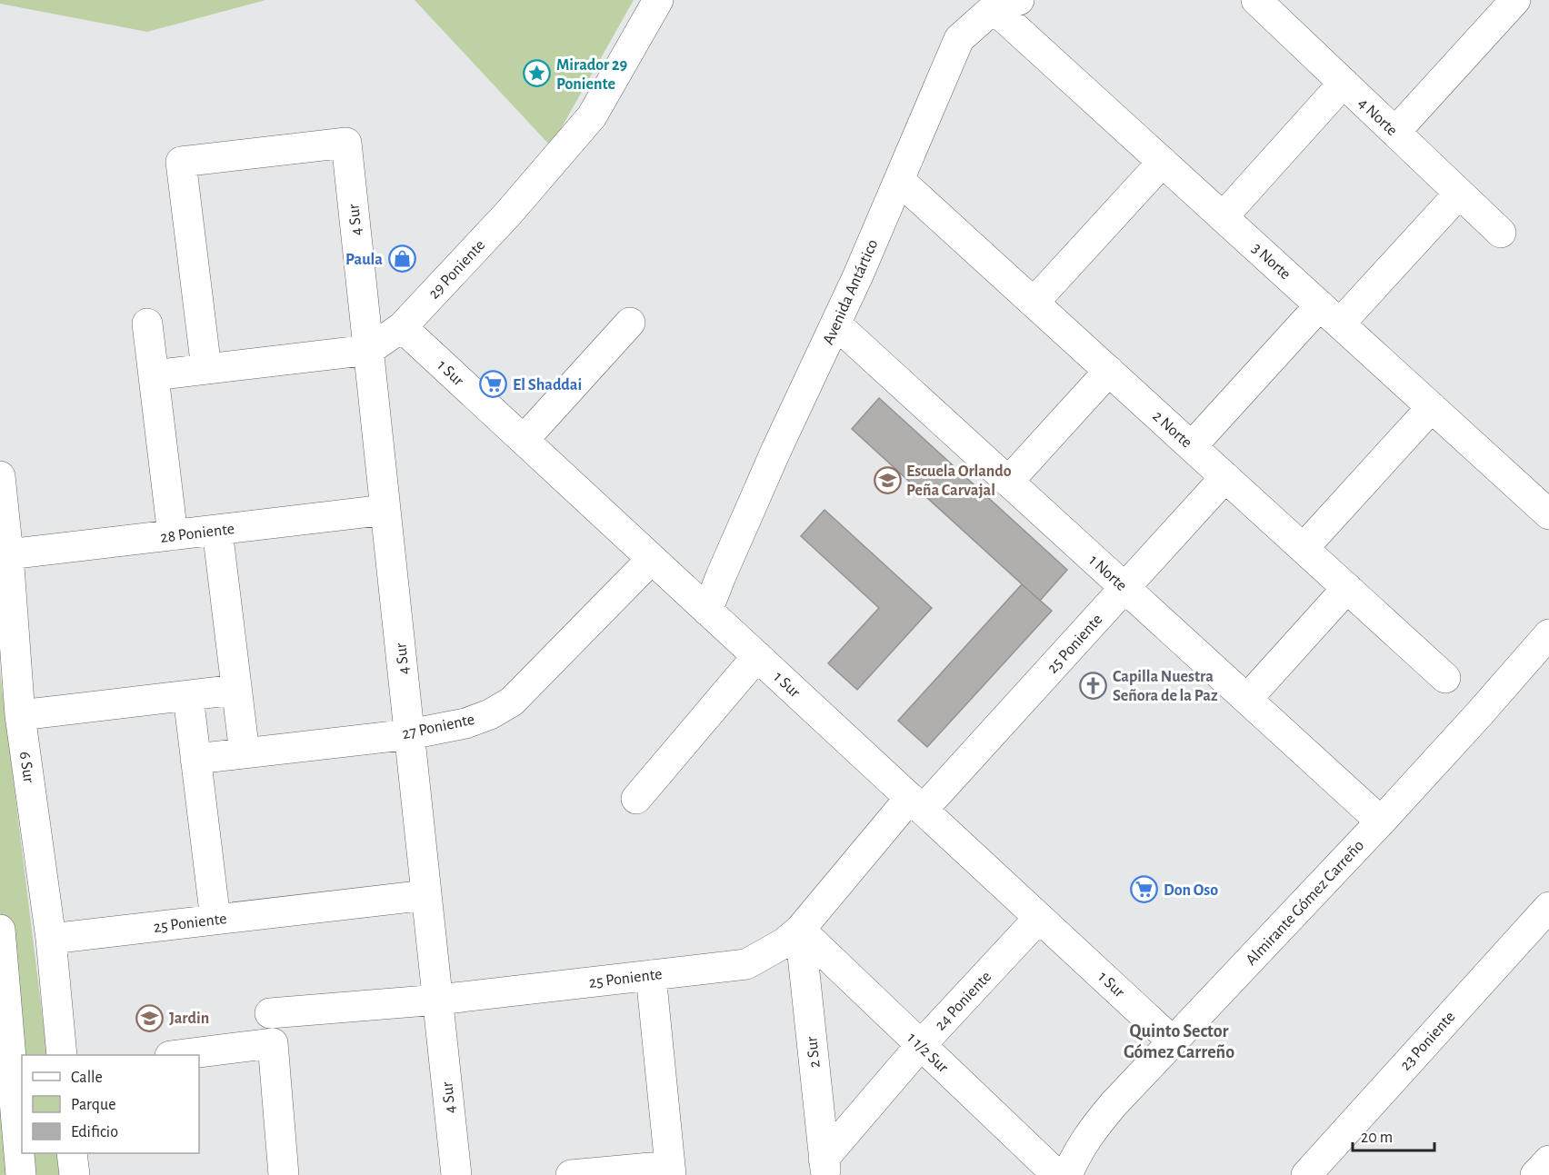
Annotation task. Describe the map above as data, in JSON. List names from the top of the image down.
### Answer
{
  "streets": {
    "street": [
      "4 Norte",
      "4 Sur",
      "3 Norte",
      "29 Poniente",
      "Avenida Antártico",
      "1 Sur",
      "2 Norte",
      "28 Poniente",
      "1 Norte",
      "25 Poniente",
      "27 Poniente",
      "6 Sur",
      "Almirante Gómez Carreño",
      "24 Poniente",
      "23 Poniente",
      "2 Sur",
      "1 1/2 Sur"
    ]
  },
  "crossings": [
    ["4 Sur", "29 Poniente"],
    ["4 Sur", "28 Poniente"],
    ["4 Sur", "25 Poniente"],
    ["4 Sur", "27 Poniente"],
    ["3 Norte", "Avenida Antártico"],
    ["29 Poniente", "1 Sur"],
    ["Avenida Antártico", "1 Sur"],
    ["Avenida Antártico", "2 Norte"],
    ["Avenida Antártico", "1 Norte"],
    ["1 Sur", "25 Poniente"],
    ["1 Sur", "27 Poniente"],
    ["1 Sur", "Almirante Gómez Carreño"],
    ["1 Sur", "24 Poniente"],
    ["2 Norte", "25 Poniente"],
    ["28 Poniente", "6 Sur"],
    ["1 Norte", "25 Poniente"],
    ["1 Norte", "Almirante Gómez Carreño"],
    ["25 Poniente", "6 Sur"],
    ["25 Poniente", "2 Sur"],
    ["25 Poniente", "1 1/2 Sur"],
    ["24 Poniente", "2 Sur"],
    ["24 Poniente", "1 1/2 Sur"],
    ["2 Sur", "1 1/2 Sur"]
  ],
  "districts": ["Quinto Sector Gómez Carreño"],
  "places": {
    "place": ["Mirador 29 Poniente"],
    "shop": ["Paula"],
    "supermarket": ["El Shaddai", "Don Oso"],
    "school or university": ["Escuela Orlando Peña Carvajal", "Jardin"],
    "church": ["Capilla Nuestra Señora de la Paz"]
  },
  "legend": ["Calle", "Parque", "Edificio"],
  "scale_bar": "20 m"
}
